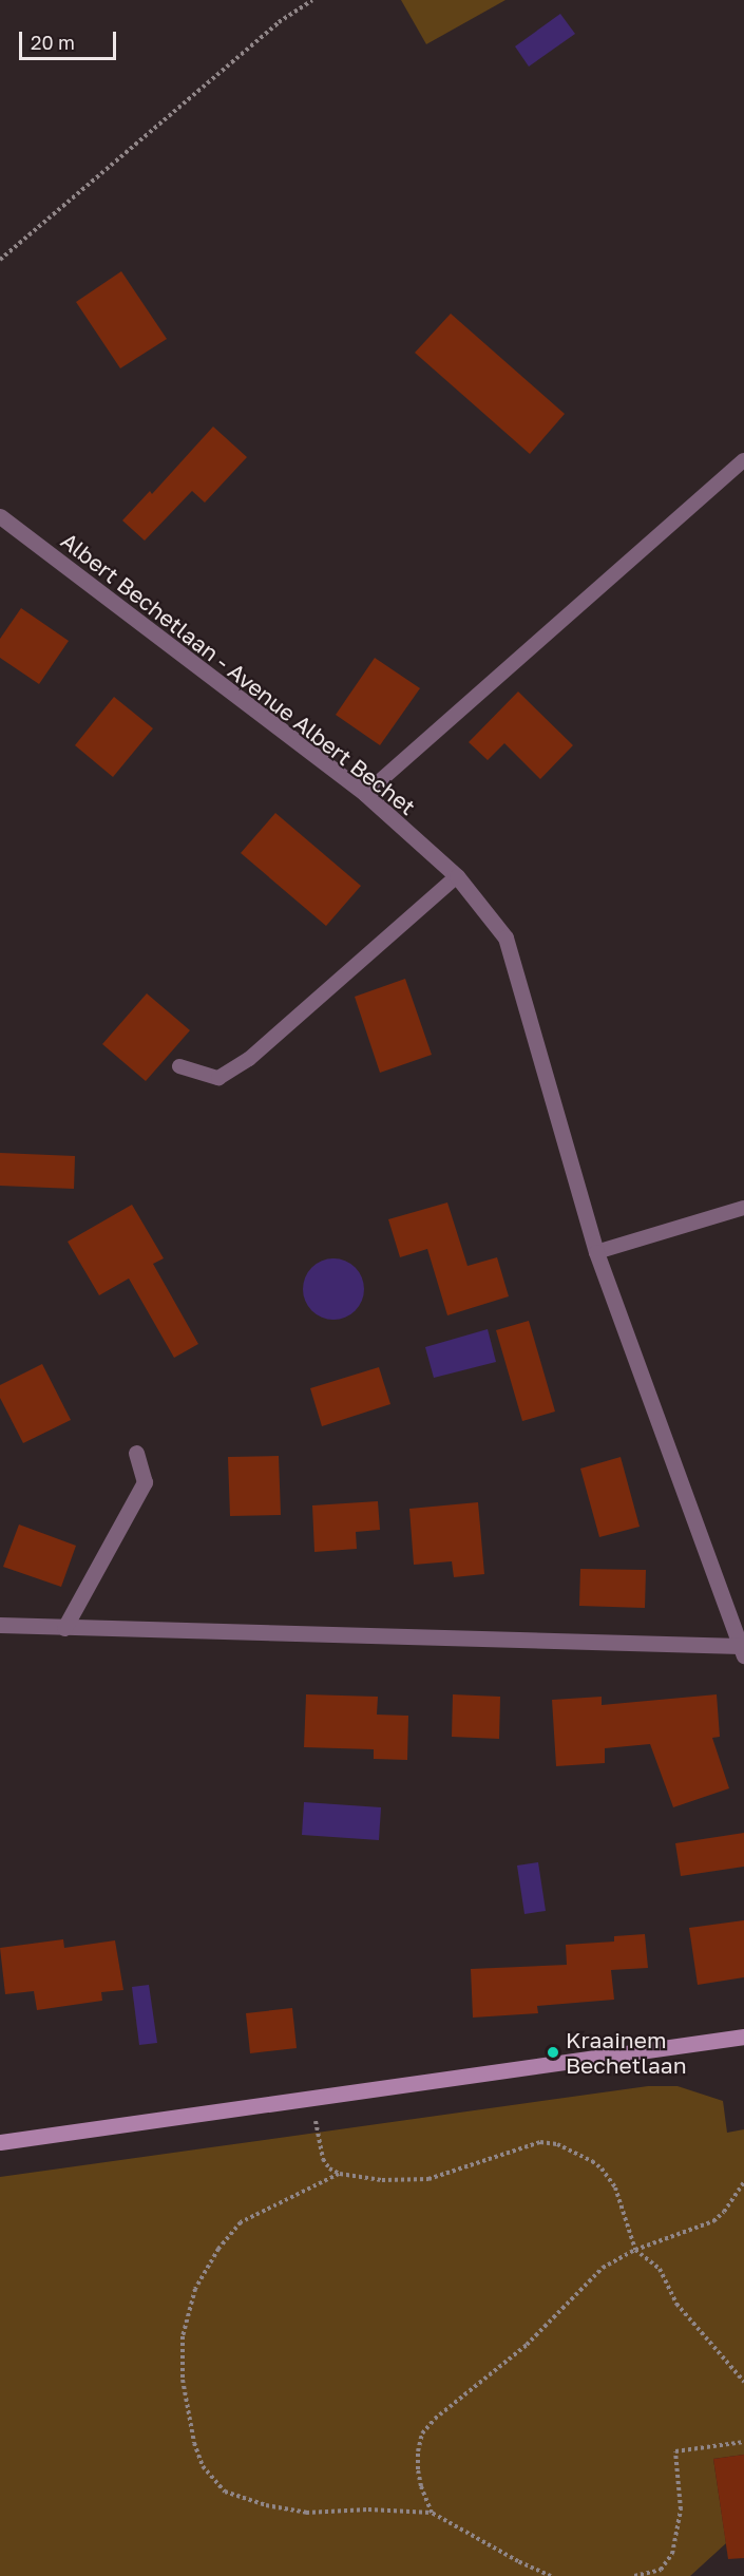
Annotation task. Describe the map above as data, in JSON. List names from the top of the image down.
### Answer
{
  "streets": {
    "street": ["Albert Bechetlaan - Avenue Albert Bechet"]
  },
  "places": ["Kraainem Bechetlaan"],
  "scale_bar": "20 m"
}
